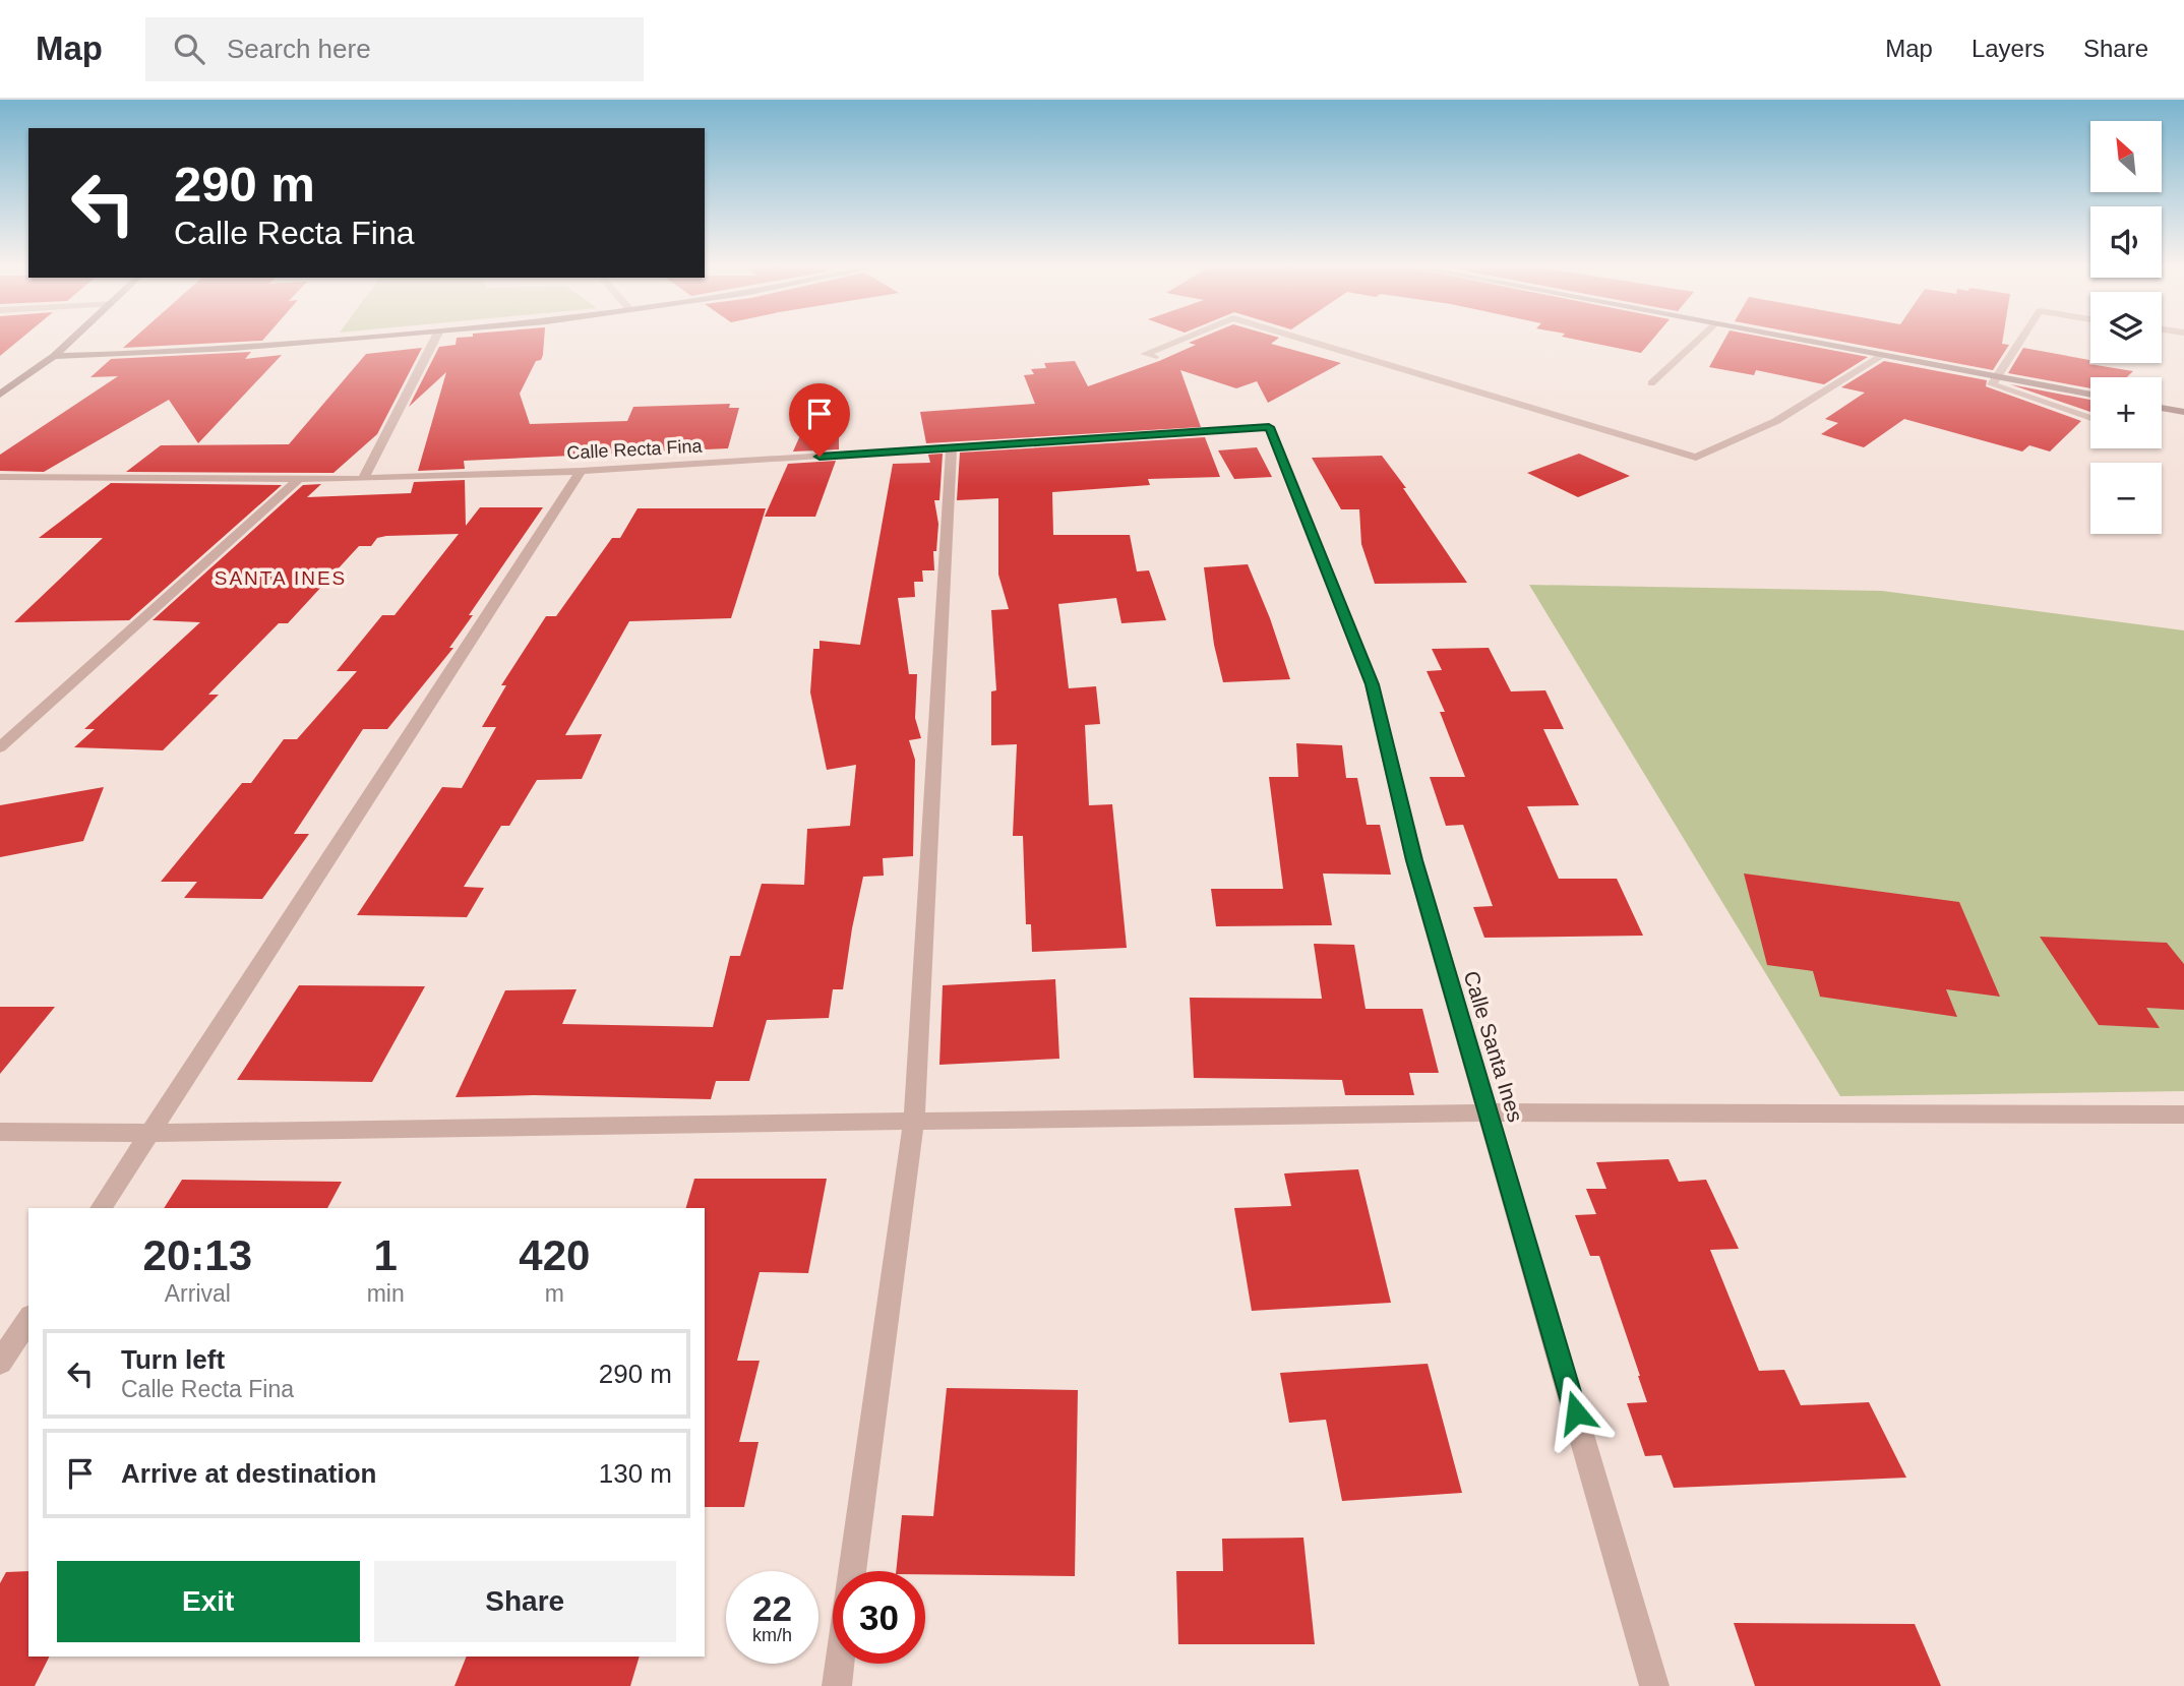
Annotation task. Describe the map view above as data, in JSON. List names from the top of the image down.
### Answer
{
  "streets": {
    "street": ["Calle Recta Fina", "Calle Santa Ines"]
  },
  "crossings": [
    ["Calle Recta Fina", "Calle Santa Ines"]
  ],
  "districts": ["SANTA INES"],
  "north": "top left",
  "page": {
    "header": "Map",
    "search": "Search here",
    "nav": ["Map", "Layers", "Share"],
    "map_buttons": ["+", "−"],
    "turn": ["290 m", "Calle Recta Fina"],
    "eta": [
      "20:13",
      "Arrival",
      "1",
      "min",
      "420",
      "m"
    ],
    "list": [
      {
        "name": "Turn left",
        "note": "Calle Recta Fina",
        "value": "290 m"
      },
      {
        "name": "Arrive at destination",
        "value": "130 m"
      }
    ],
    "buttons": ["Exit", "Share"],
    "speed": "22 km/h",
    "limit": "30"
  }
}
